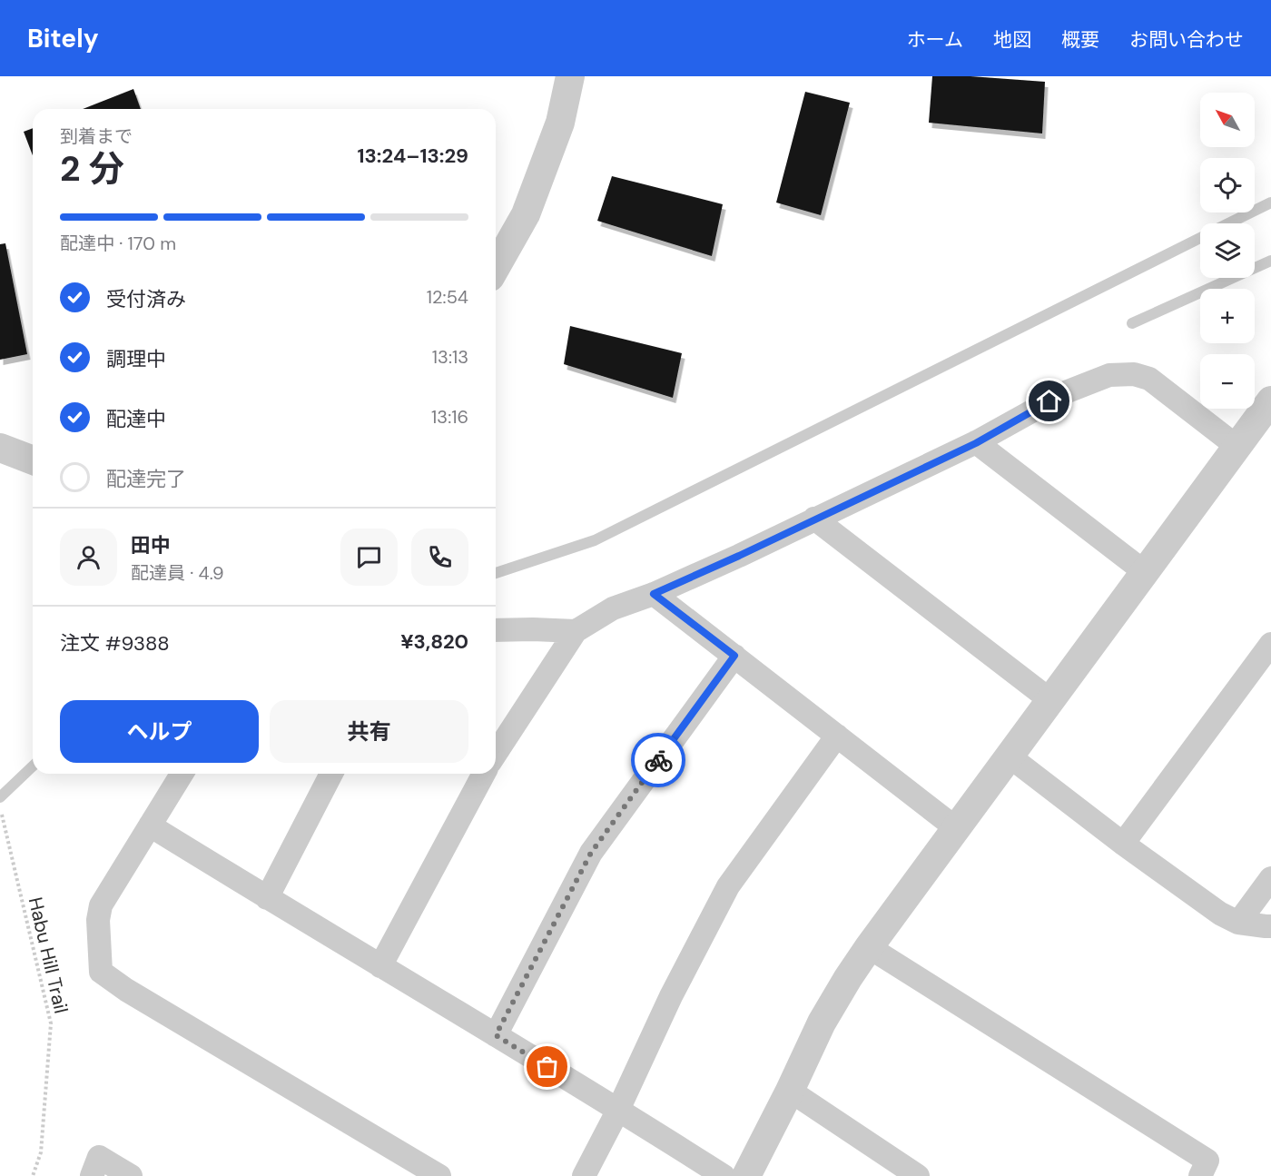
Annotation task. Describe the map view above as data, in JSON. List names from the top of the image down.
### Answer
{
  "streets": {
    "path": ["Habu Hill Trail"]
  },
  "north": "top left",
  "page": {
    "header": "Bitely",
    "nav": [
      "ホーム",
      "地図",
      "概要",
      "お問い合わせ"
    ],
    "map_buttons": ["+", "−"],
    "heading": ["2 分", "到着まで", "13:24–13:29"],
    "panel": [
      "田中",
      "配達員 · 4.9",
      "注文 #9388",
      "¥3,820"
    ],
    "bar": "配達中 · 170 m",
    "list": [
      ["受付済み", "12:54"],
      ["調理中", "13:13"],
      ["配達中", "13:16"],
      "配達完了"
    ],
    "buttons": ["ヘルプ", "共有"]
  }
}
